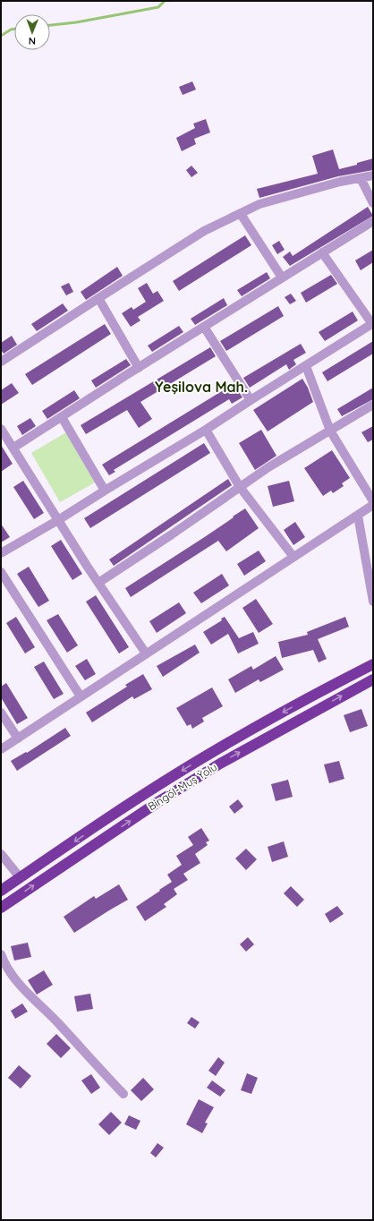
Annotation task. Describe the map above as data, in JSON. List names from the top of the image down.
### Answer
{
  "streets": {
    "highway": ["Bingöl-Muş Yolu"]
  },
  "districts": ["Yeşilova Mah."],
  "north": "bottom"
}
